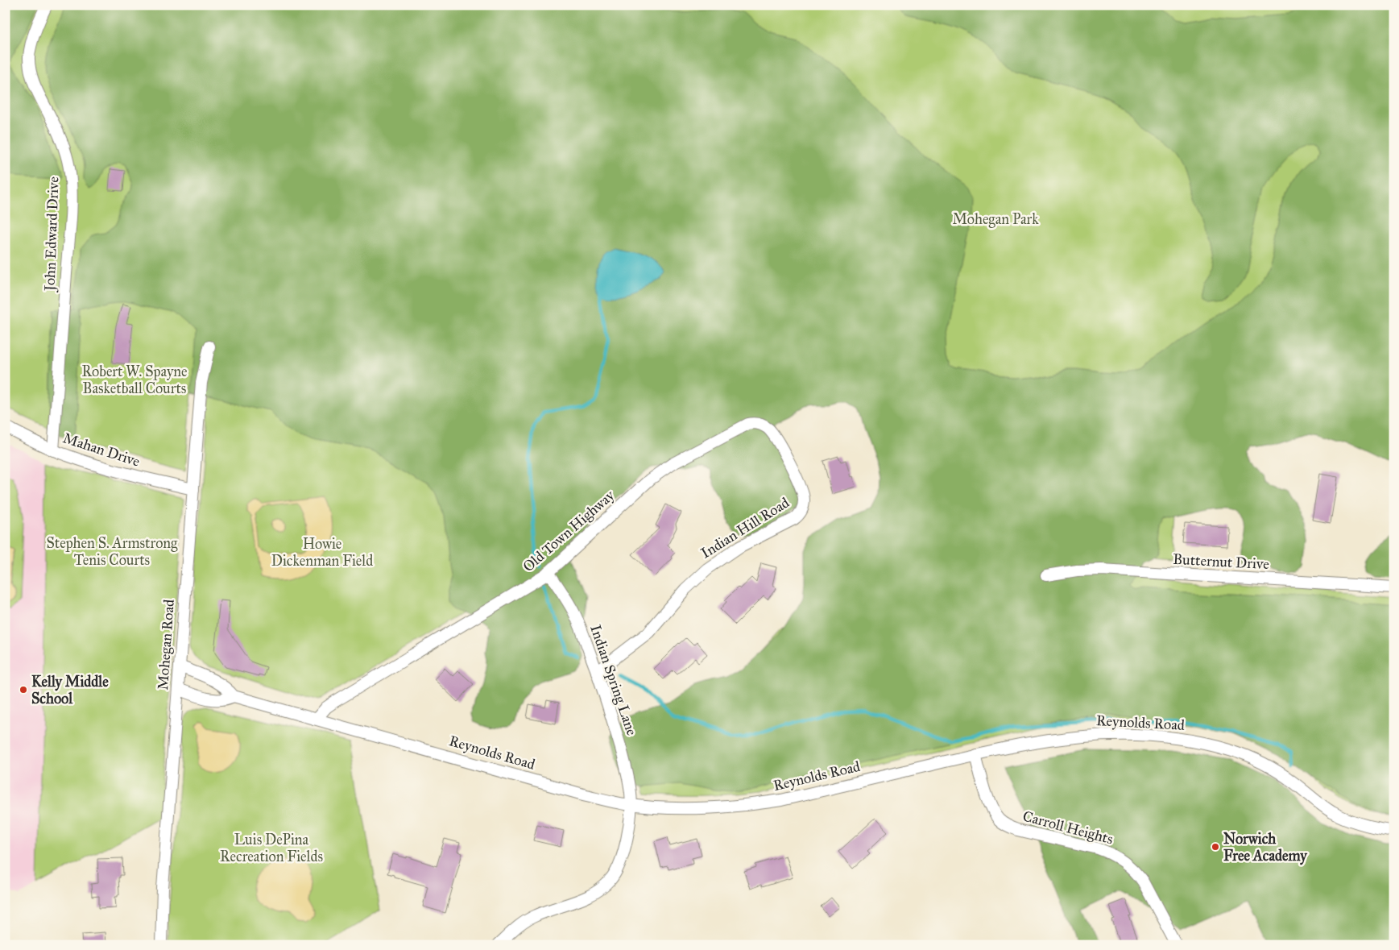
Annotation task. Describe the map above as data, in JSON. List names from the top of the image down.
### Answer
{
  "streets": {
    "street": [
      "John Edward Drive",
      "Mahan Drive",
      "Indian Hill Road",
      "Old Town Highway",
      "Butternut Drive",
      "Mohegan Road",
      "Indian Spring Lane",
      "Reynolds Road",
      "Carroll Heights"
    ]
  },
  "crossings": [
    ["John Edward Drive", "Mahan Drive"],
    ["Mahan Drive", "Mohegan Road"],
    ["Indian Hill Road", "Old Town Highway"],
    ["Indian Hill Road", "Indian Spring Lane"],
    ["Old Town Highway", "Indian Spring Lane"],
    ["Old Town Highway", "Reynolds Road"],
    ["Mohegan Road", "Reynolds Road"],
    ["Indian Spring Lane", "Reynolds Road"],
    ["Reynolds Road", "Carroll Heights"]
  ],
  "parks": [
    "Mohegan Park",
    "Robert W. Spayne Basketball Courts",
    "Stephen S. Armstrong Tenis Courts",
    "Howie Dickenman Field",
    "Luis DePina Recreation Fields"
  ],
  "places": ["Kelly Middle School", "Norwich Free Academy"]
}
